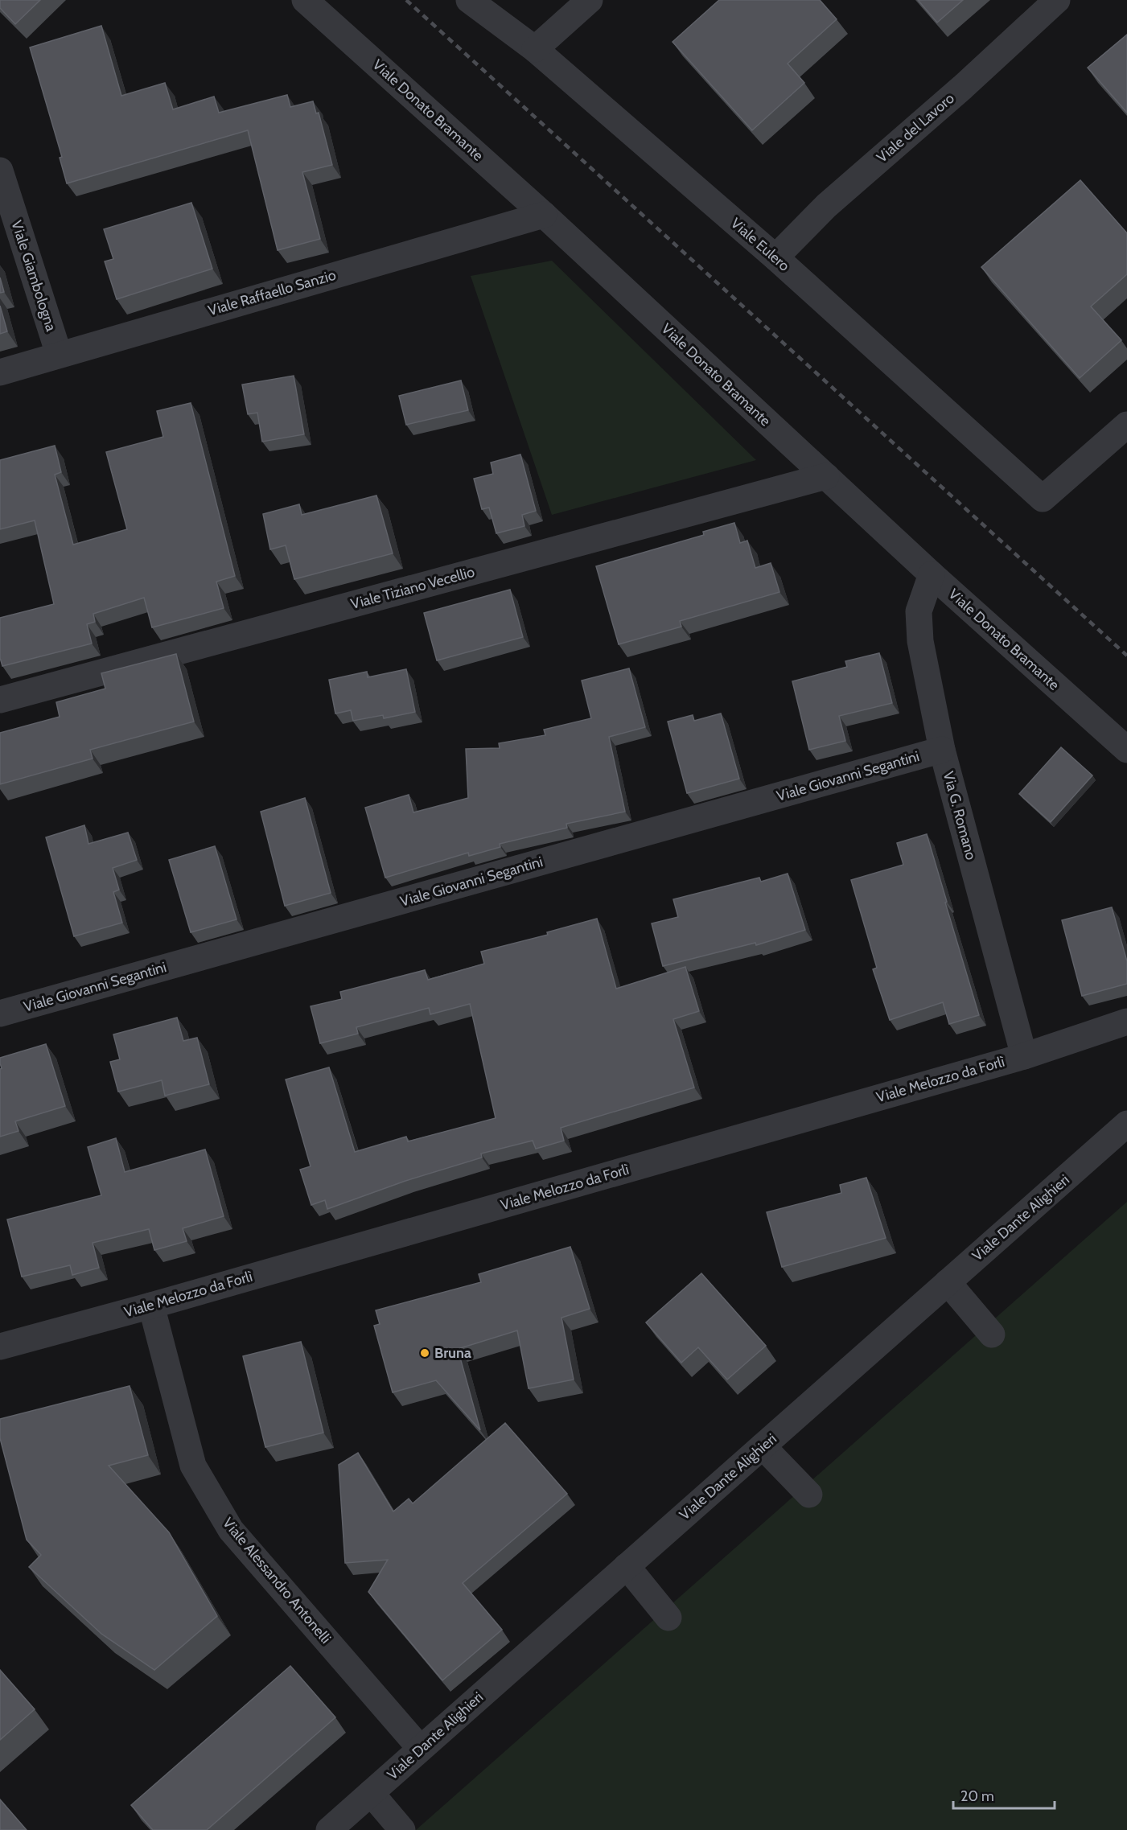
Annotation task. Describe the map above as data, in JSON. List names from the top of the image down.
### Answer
{
  "streets": {
    "street": [
      "Viale Donato Bramante",
      "Viale del Lavoro",
      "Viale Eulero",
      "Viale Giambologna",
      "Viale Raffaello Sanzio",
      "Viale Tiziano Vecellio",
      "Viale Giovanni Segantini",
      "Via G. Romano",
      "Viale Melozzo da Forlì",
      "Viale Dante Alighieri",
      "Viale Alessandro Antonelli"
    ]
  },
  "crossings": [
    ["Viale Donato Bramante", "Viale Raffaello Sanzio"],
    ["Viale Donato Bramante", "Viale Tiziano Vecellio"],
    ["Viale Donato Bramante", "Via G. Romano"],
    ["Viale del Lavoro", "Viale Eulero"],
    ["Viale Giambologna", "Viale Raffaello Sanzio"],
    ["Viale Giovanni Segantini", "Via G. Romano"],
    ["Via G. Romano", "Viale Melozzo da Forlì"],
    ["Viale Melozzo da Forlì", "Viale Alessandro Antonelli"],
    ["Viale Dante Alighieri", "Viale Alessandro Antonelli"]
  ],
  "places": ["Bruna"],
  "scale_bar": "20 m"
}
